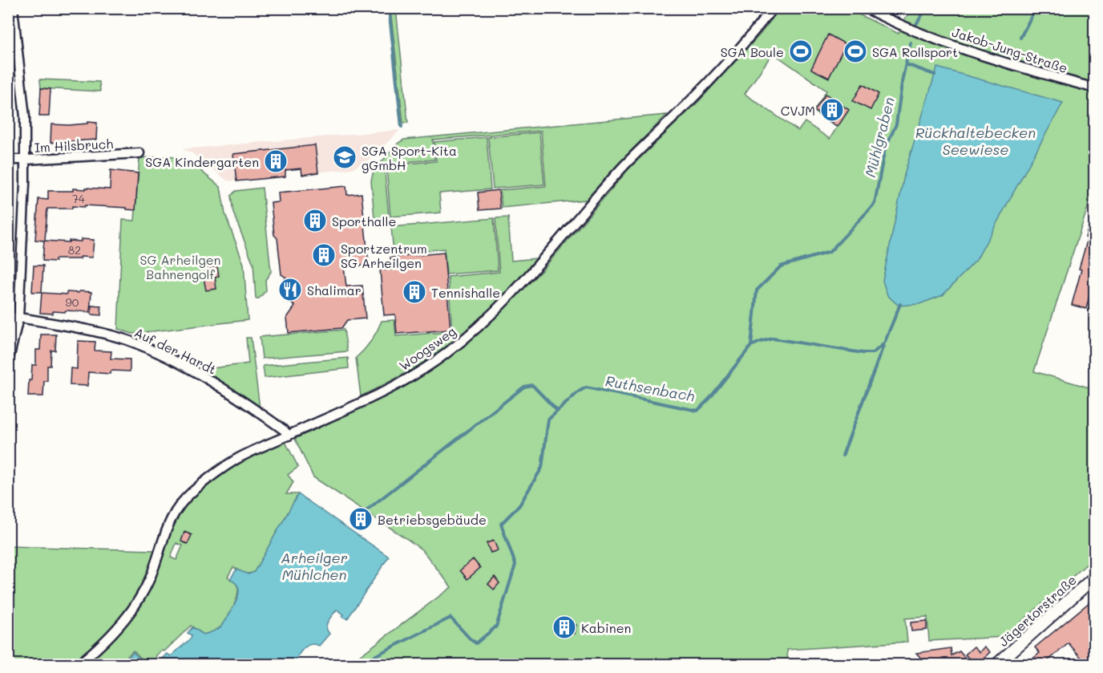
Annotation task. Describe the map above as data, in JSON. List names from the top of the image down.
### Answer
{
  "streets": {
    "street": [
      "Jakob-Jung-Straße",
      "Im Hilsbruch",
      "Woogsweg",
      "Auf der Hardt",
      "Jägertorstraße"
    ]
  },
  "crossings": [
    ["Woogsweg", "Auf der Hardt"]
  ],
  "water": [
    "Rückhaltebecken Seewiese",
    "Mühlgraben",
    "Ruthsenbach",
    "Arheilger Mühlchen"
  ],
  "parks": ["SG Arheilgen Bahnengolf"],
  "places": {
    "sports": ["SGA Boule", "SGA Rollsport"],
    "building": [
      "CVJM",
      "SGA Kindergarten",
      "Sporthalle",
      "Sportzentrum SG Arheilgen",
      "Tennishalle",
      "Betriebsgebäude",
      "Kabinen"
    ],
    "school or university": ["SGA Sport-Kita gGmbH"],
    "restaurant": ["Shalimar"]
  },
  "house_numbers": ["74", "82", "90"]
}
